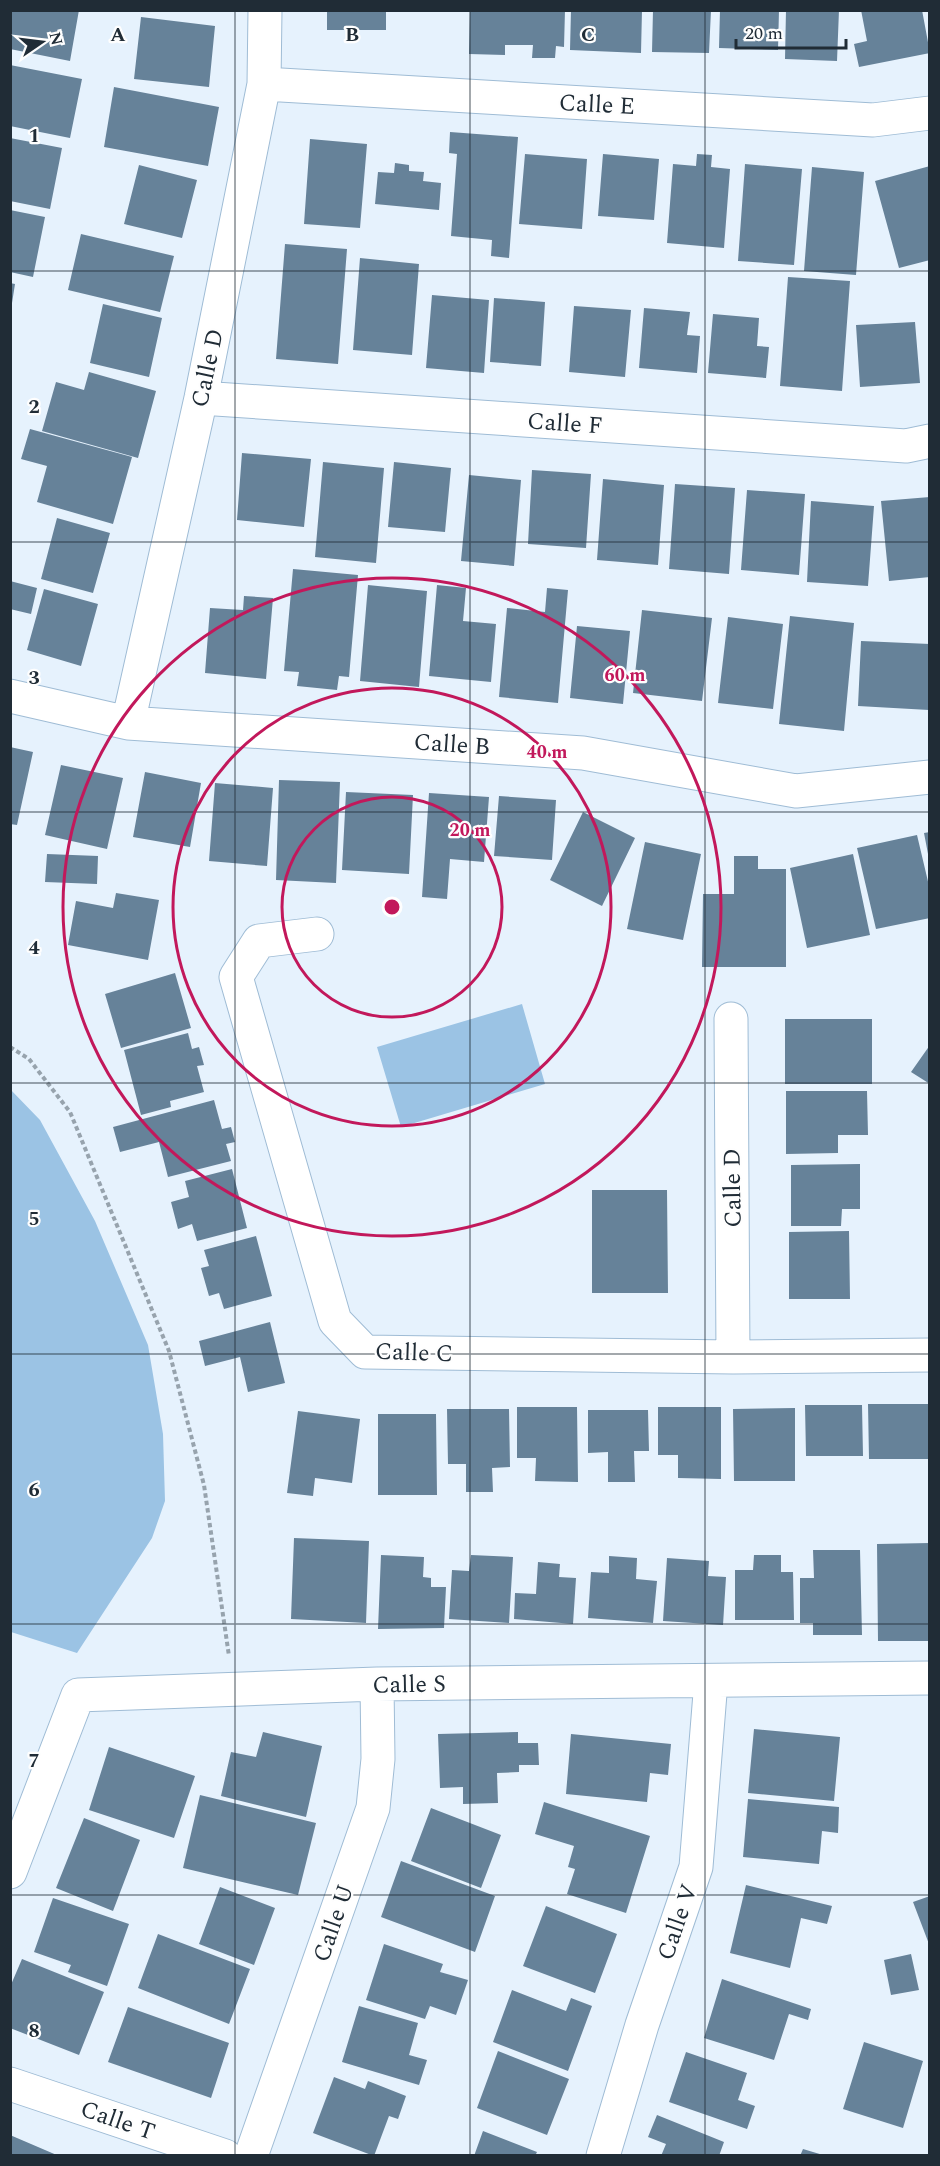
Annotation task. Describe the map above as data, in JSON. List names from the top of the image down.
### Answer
{
  "streets": {
    "street": [
      "Calle E",
      "Calle D",
      "Calle F",
      "Calle B",
      "Calle C",
      "Calle S",
      "Calle V",
      "Calle U",
      "Calle T"
    ]
  },
  "crossings": [
    ["Calle E", "Calle D"],
    ["Calle D", "Calle F"],
    ["Calle D", "Calle B"],
    ["Calle D", "Calle C"],
    ["Calle S", "Calle V"],
    ["Calle S", "Calle U"]
  ],
  "scale_bar": "20 m",
  "north": "right",
  "grid": {
    "columns": ["A", "B", "C"],
    "rows": [
      "1",
      "2",
      "3",
      "4",
      "5",
      "6",
      "7",
      "8"
    ]
  },
  "rings": ["60 m", "40 m", "20 m"]
}
